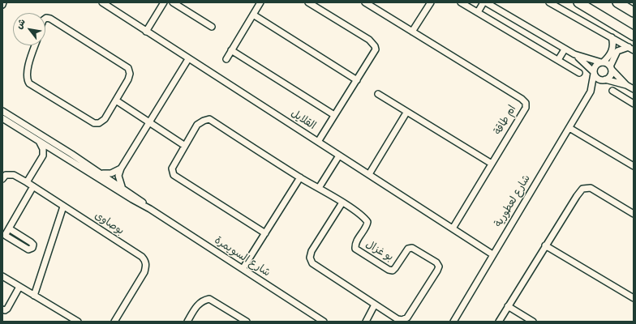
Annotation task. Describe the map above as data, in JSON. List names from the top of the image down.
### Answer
{
  "streets": {
    "street": [
      "القلايل",
      "ام طاقة",
      "شارع لعطورية",
      "بوصاوى",
      "بو غزال",
      "شارع السويمرة"
    ]
  },
  "crossings": [
    ["القلايل", "ام طاقة"],
    ["القلايل", "شارع لعطورية"]
  ],
  "north": "top left"
}
